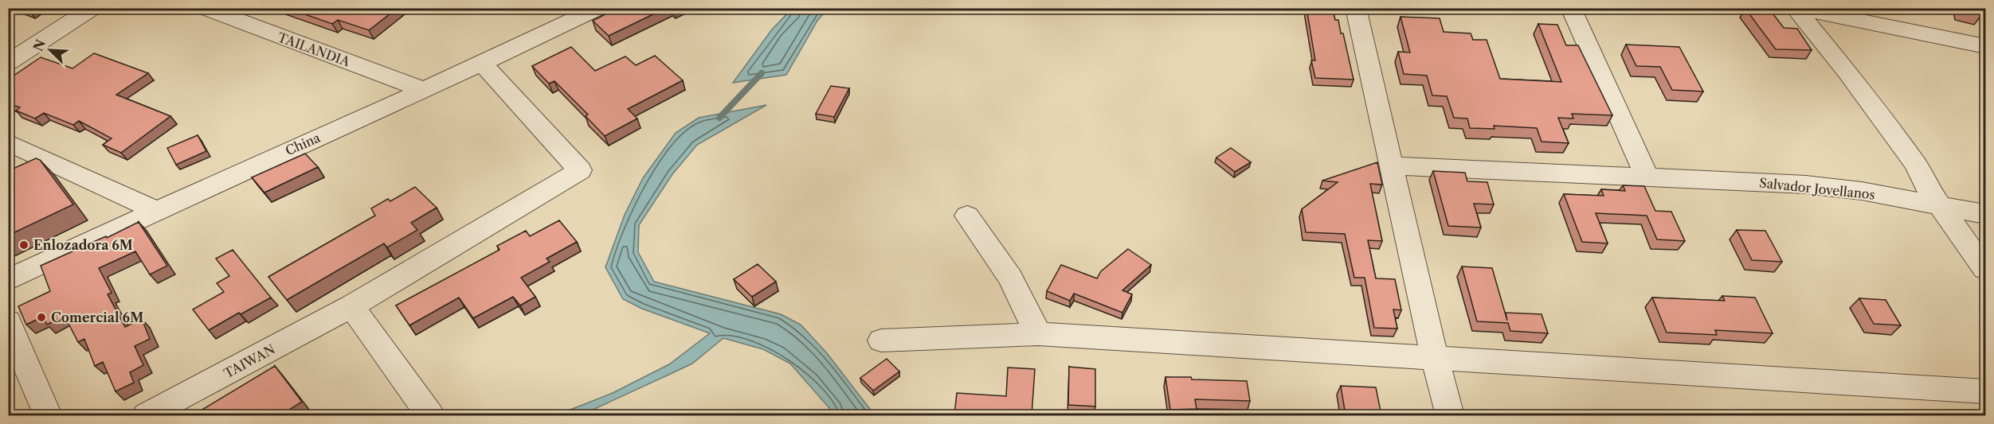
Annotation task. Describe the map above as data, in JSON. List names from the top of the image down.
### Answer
{
  "streets": {
    "street": [
      "TAILANDIA",
      "China",
      "Salvador Jovellanos",
      "TAIWAN"
    ]
  },
  "crossings": [
    ["TAILANDIA", "China"],
    ["China", "TAIWAN"]
  ],
  "places": ["Enlozadora 6M", "Comercial 6M"],
  "north": "top left"
}
